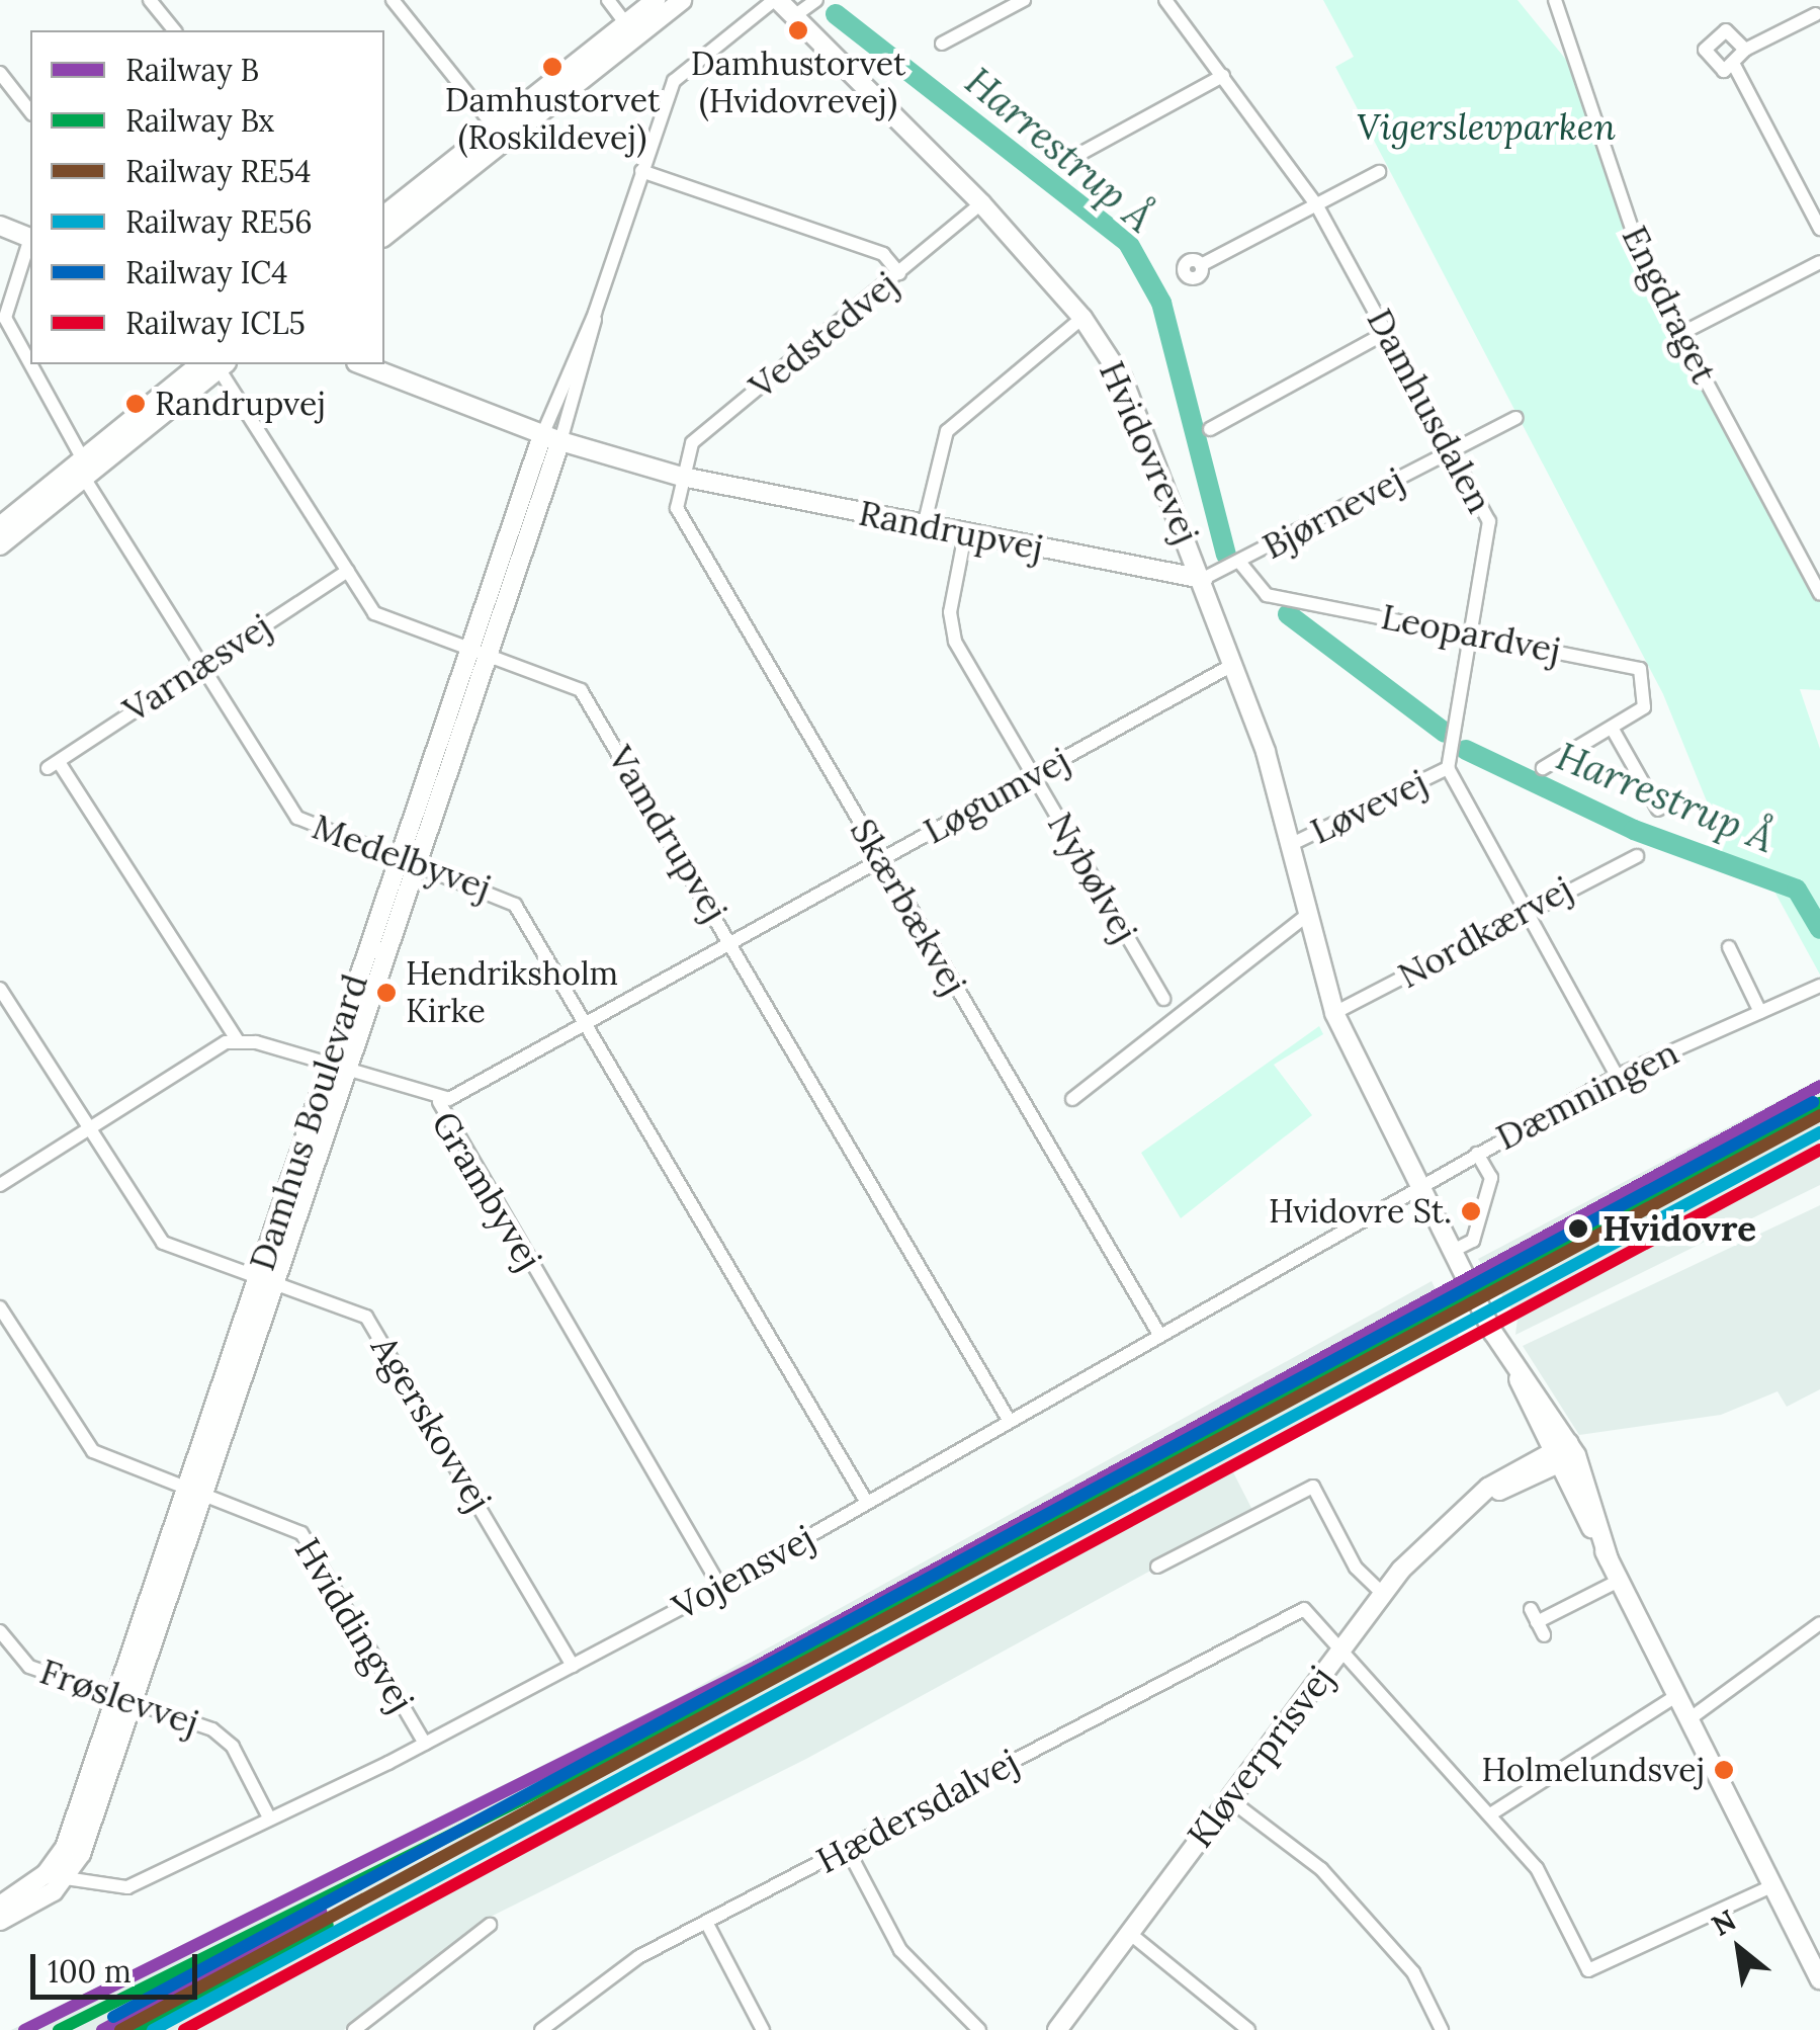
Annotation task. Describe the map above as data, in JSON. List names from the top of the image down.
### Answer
{
  "streets": {
    "street": [
      "Engdraget",
      "Vedstedvej",
      "Damhusdalen",
      "Hvidovrevej",
      "Bjørnevej",
      "Randrupvej",
      "Leopardvej",
      "Varnæsvej",
      "Løgumvej",
      "Løvevej",
      "Vamdrupvej",
      "Medelbyvej",
      "Nybølvej",
      "Skærbækvej",
      "Nordkærvej",
      "Dæmningen",
      "Damhus Boulevard",
      "Grambyvej",
      "Agerskovvej",
      "Vojensvej",
      "Hviddingvej",
      "Frøslevvej",
      "Kløverprisvej",
      "Hædersdalvej"
    ]
  },
  "crossings": [
    ["Vedstedvej", "Hvidovrevej"],
    ["Vedstedvej", "Randrupvej"],
    ["Vedstedvej", "Skærbækvej"],
    ["Damhusdalen", "Bjørnevej"],
    ["Damhusdalen", "Leopardvej"],
    ["Damhusdalen", "Løvevej"],
    ["Hvidovrevej", "Bjørnevej"],
    ["Hvidovrevej", "Randrupvej"],
    ["Hvidovrevej", "Løgumvej"],
    ["Hvidovrevej", "Løvevej"],
    ["Hvidovrevej", "Nordkærvej"],
    ["Hvidovrevej", "Dæmningen"],
    ["Hvidovrevej", "Damhus Boulevard"],
    ["Hvidovrevej", "Vojensvej"],
    ["Hvidovrevej", "Kløverprisvej"],
    ["Bjørnevej", "Randrupvej"],
    ["Bjørnevej", "Leopardvej"],
    ["Randrupvej", "Nybølvej"],
    ["Randrupvej", "Skærbækvej"],
    ["Randrupvej", "Damhus Boulevard"],
    ["Varnæsvej", "Vamdrupvej"],
    ["Varnæsvej", "Medelbyvej"],
    ["Varnæsvej", "Grambyvej"],
    ["Løgumvej", "Vamdrupvej"],
    ["Løgumvej", "Medelbyvej"],
    ["Løgumvej", "Nybølvej"],
    ["Løgumvej", "Skærbækvej"],
    ["Løgumvej", "Grambyvej"],
    ["Vamdrupvej", "Damhus Boulevard"],
    ["Vamdrupvej", "Vojensvej"],
    ["Medelbyvej", "Damhus Boulevard"],
    ["Medelbyvej", "Vojensvej"],
    ["Skærbækvej", "Vojensvej"],
    ["Dæmningen", "Vojensvej"],
    ["Damhus Boulevard", "Grambyvej"],
    ["Damhus Boulevard", "Agerskovvej"],
    ["Damhus Boulevard", "Vojensvej"],
    ["Damhus Boulevard", "Hviddingvej"],
    ["Damhus Boulevard", "Frøslevvej"],
    ["Grambyvej", "Vojensvej"],
    ["Agerskovvej", "Vojensvej"],
    ["Vojensvej", "Hviddingvej"],
    ["Vojensvej", "Frøslevvej"],
    ["Kløverprisvej", "Hædersdalvej"]
  ],
  "water": ["Harrestrup Å"],
  "parks": ["Vigerslevparken"],
  "places": [
    "Damhustorvet (Hvidovrevej)",
    "Damhustorvet (Roskildevej)",
    "Randrupvej",
    "Hendriksholm Kirke",
    "Hvidovre St.",
    "Hvidovre",
    "Holmelundsvej"
  ],
  "lines": [
    "rail line B",
    "rail line IC4",
    "rail line Bx",
    "rail line RE54",
    "rail line RE56",
    "rail line ICL5"
  ],
  "legend": [
    "Railway B",
    "Railway Bx",
    "Railway RE54",
    "Railway RE56",
    "Railway IC4",
    "Railway ICL5"
  ],
  "scale_bar": "100 m",
  "north": "top left"
}
